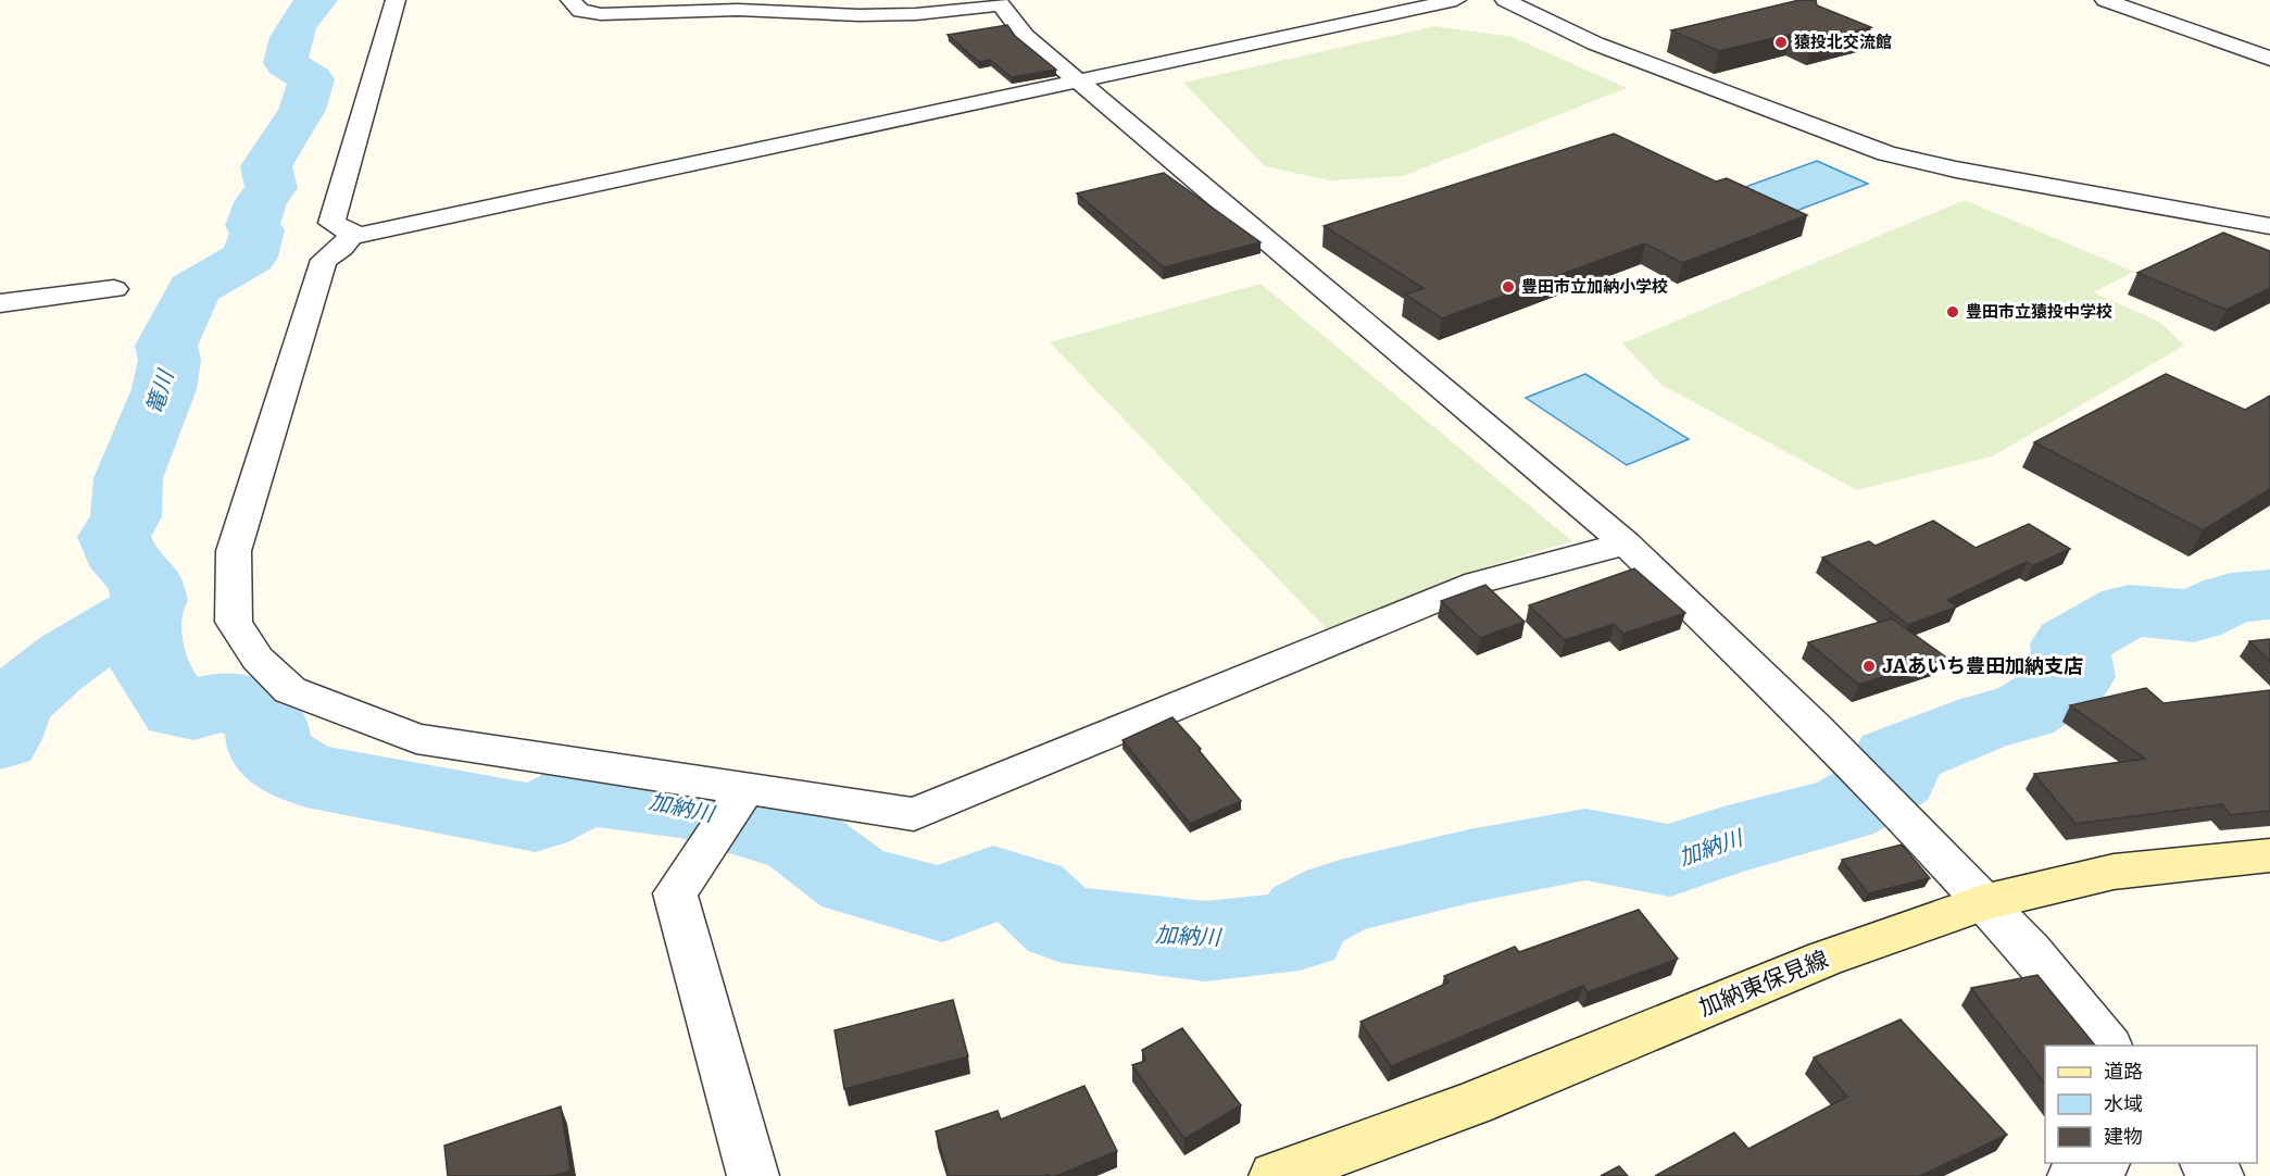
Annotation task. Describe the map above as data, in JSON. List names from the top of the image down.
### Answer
{
  "streets": {
    "main road": ["加納東保見線"]
  },
  "water": ["篭川", "加納川"],
  "places": [
    "猿投北交流館",
    "豊田市立加納小学校",
    "豊田市立猿投中学校",
    "JAあいち豊田加納支店"
  ],
  "legend": ["道路", "水域", "建物"]
}
